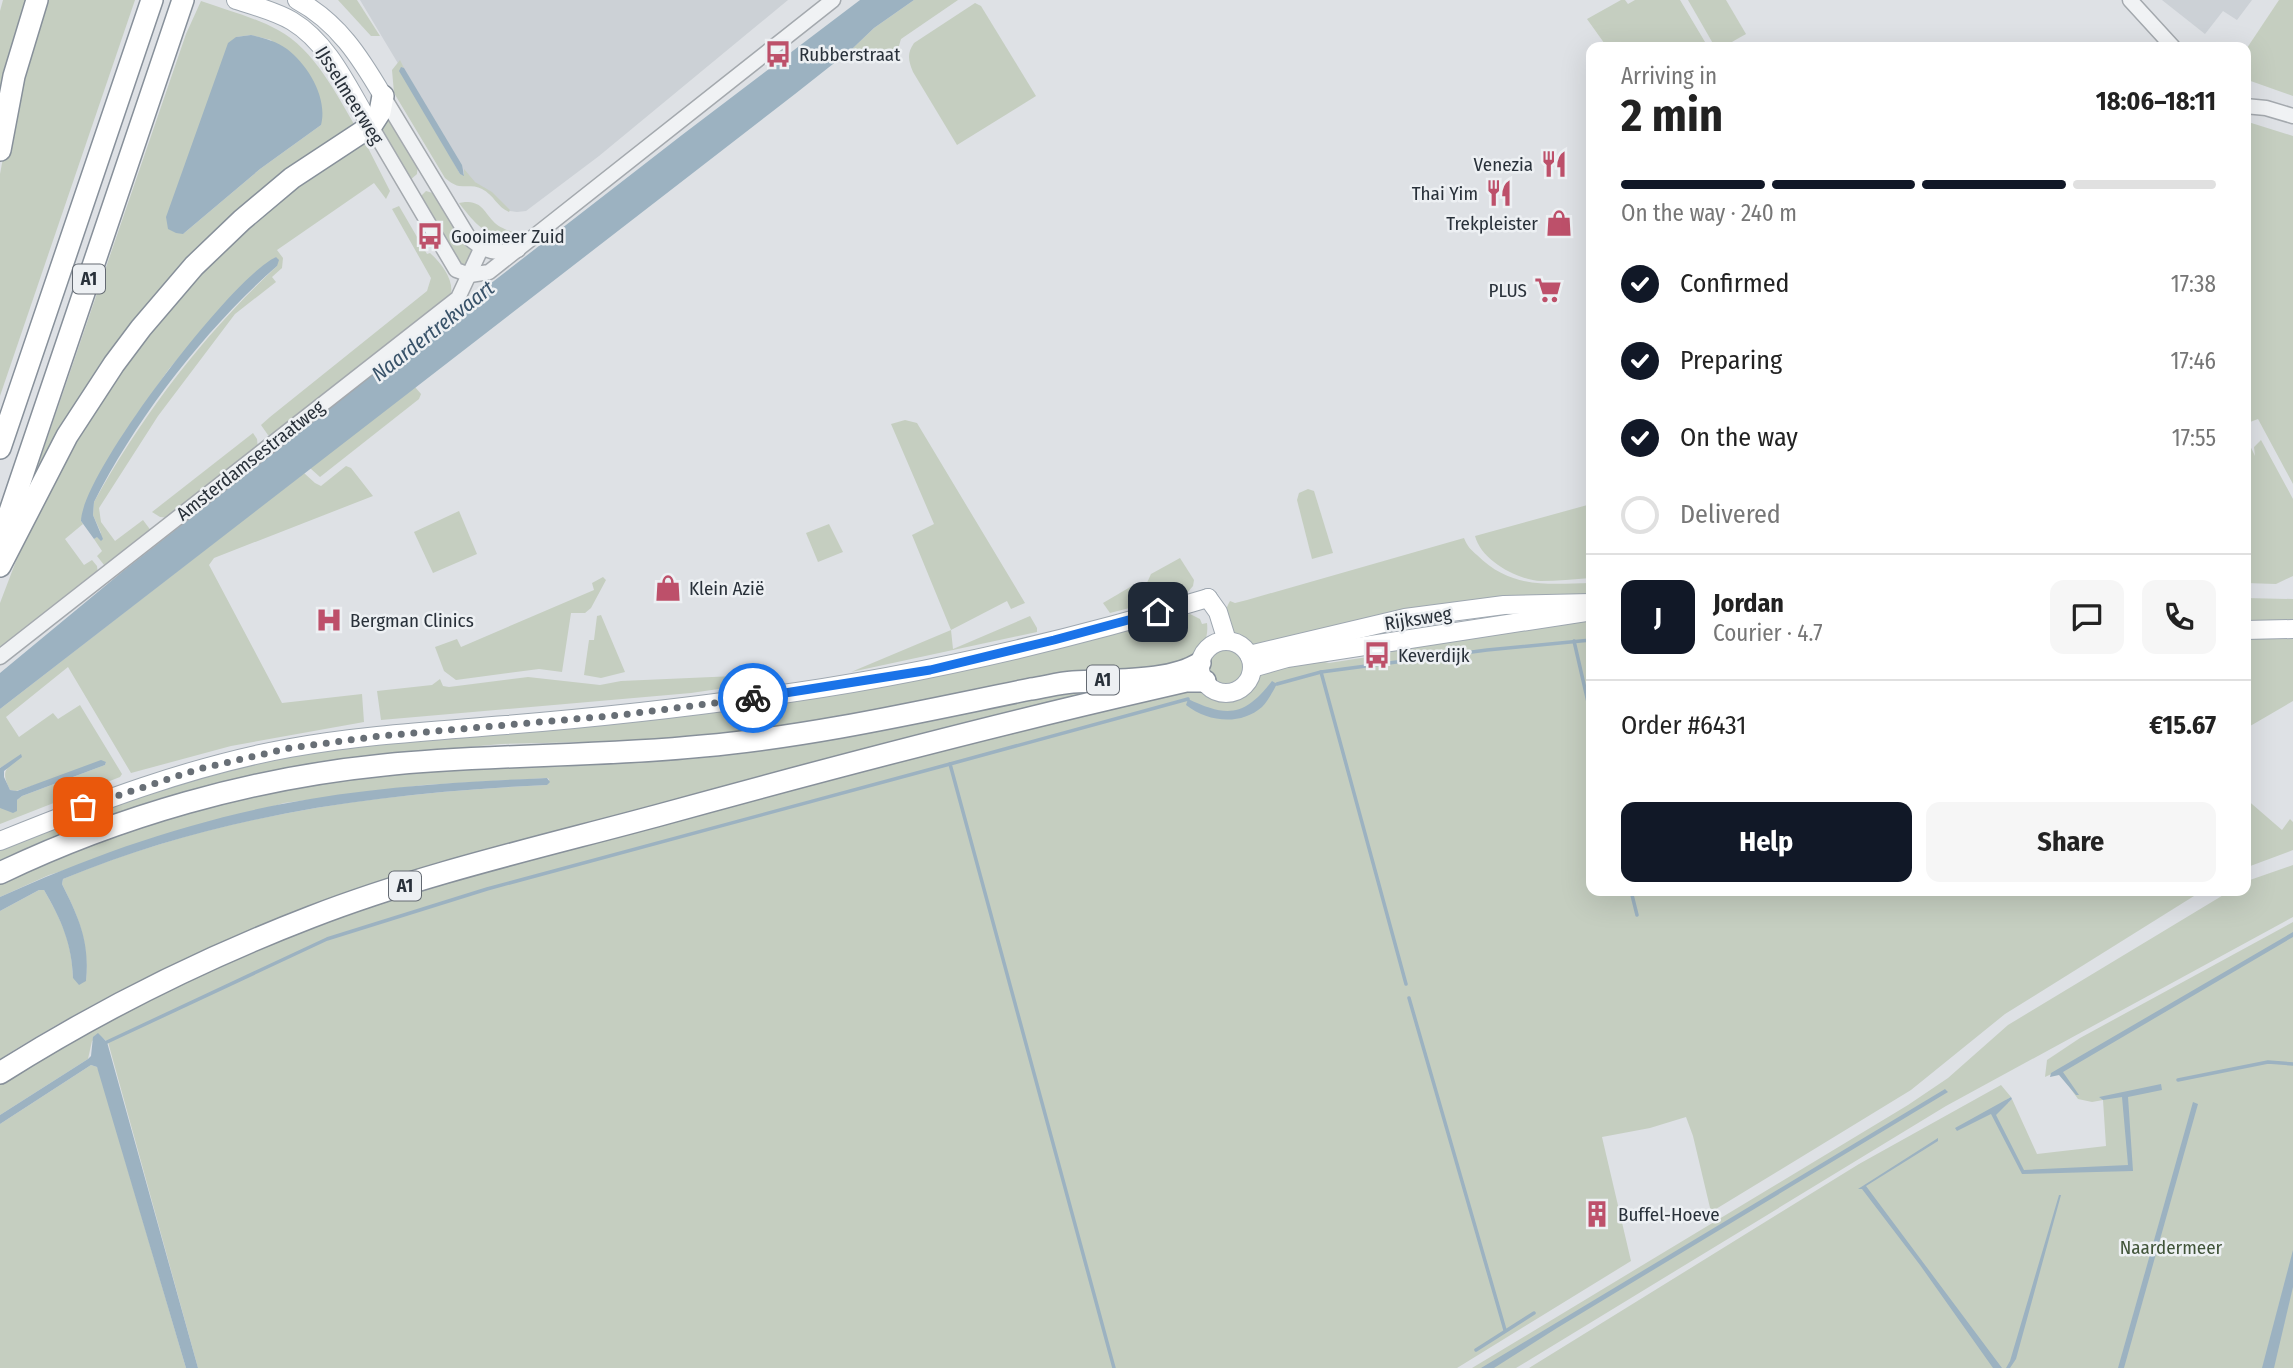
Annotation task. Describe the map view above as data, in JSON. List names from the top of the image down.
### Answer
{
  "streets": {
    "highway": ["A1"],
    "main road": ["IJsselmeerweg", "Rijksweg"],
    "street": ["Amsterdamsestraatweg"]
  },
  "crossings": [
    ["IJsselmeerweg", "Amsterdamsestraatweg"],
    ["A1", "Rijksweg"]
  ],
  "water": ["Naardertrekvaart"],
  "parks": ["Naardermeer"],
  "places": {
    "bus stop": ["Rubberstraat", "Gooimeer Zuid", "Keverdijk"],
    "restaurant": ["Venezia", "Thai Yim"],
    "shop": ["Trekpleister", "Klein Azië"],
    "supermarket": ["PLUS"],
    "hospital": ["Bergman Clinics"],
    "building": ["Buffel-Hoeve"]
  },
  "page": {
    "heading": ["2 min", "Arriving in", "18:06–18:11"],
    "panel": [
      "Jordan",
      "Courier · 4.7",
      "Order #6431",
      "€15.67"
    ],
    "bar": "On the way · 240 m",
    "list": [
      ["Confirmed", "17:38"],
      ["Preparing", "17:46"],
      ["On the way", "17:55"],
      "Delivered"
    ],
    "round": "J",
    "buttons": ["Help", "Share"]
  }
}
